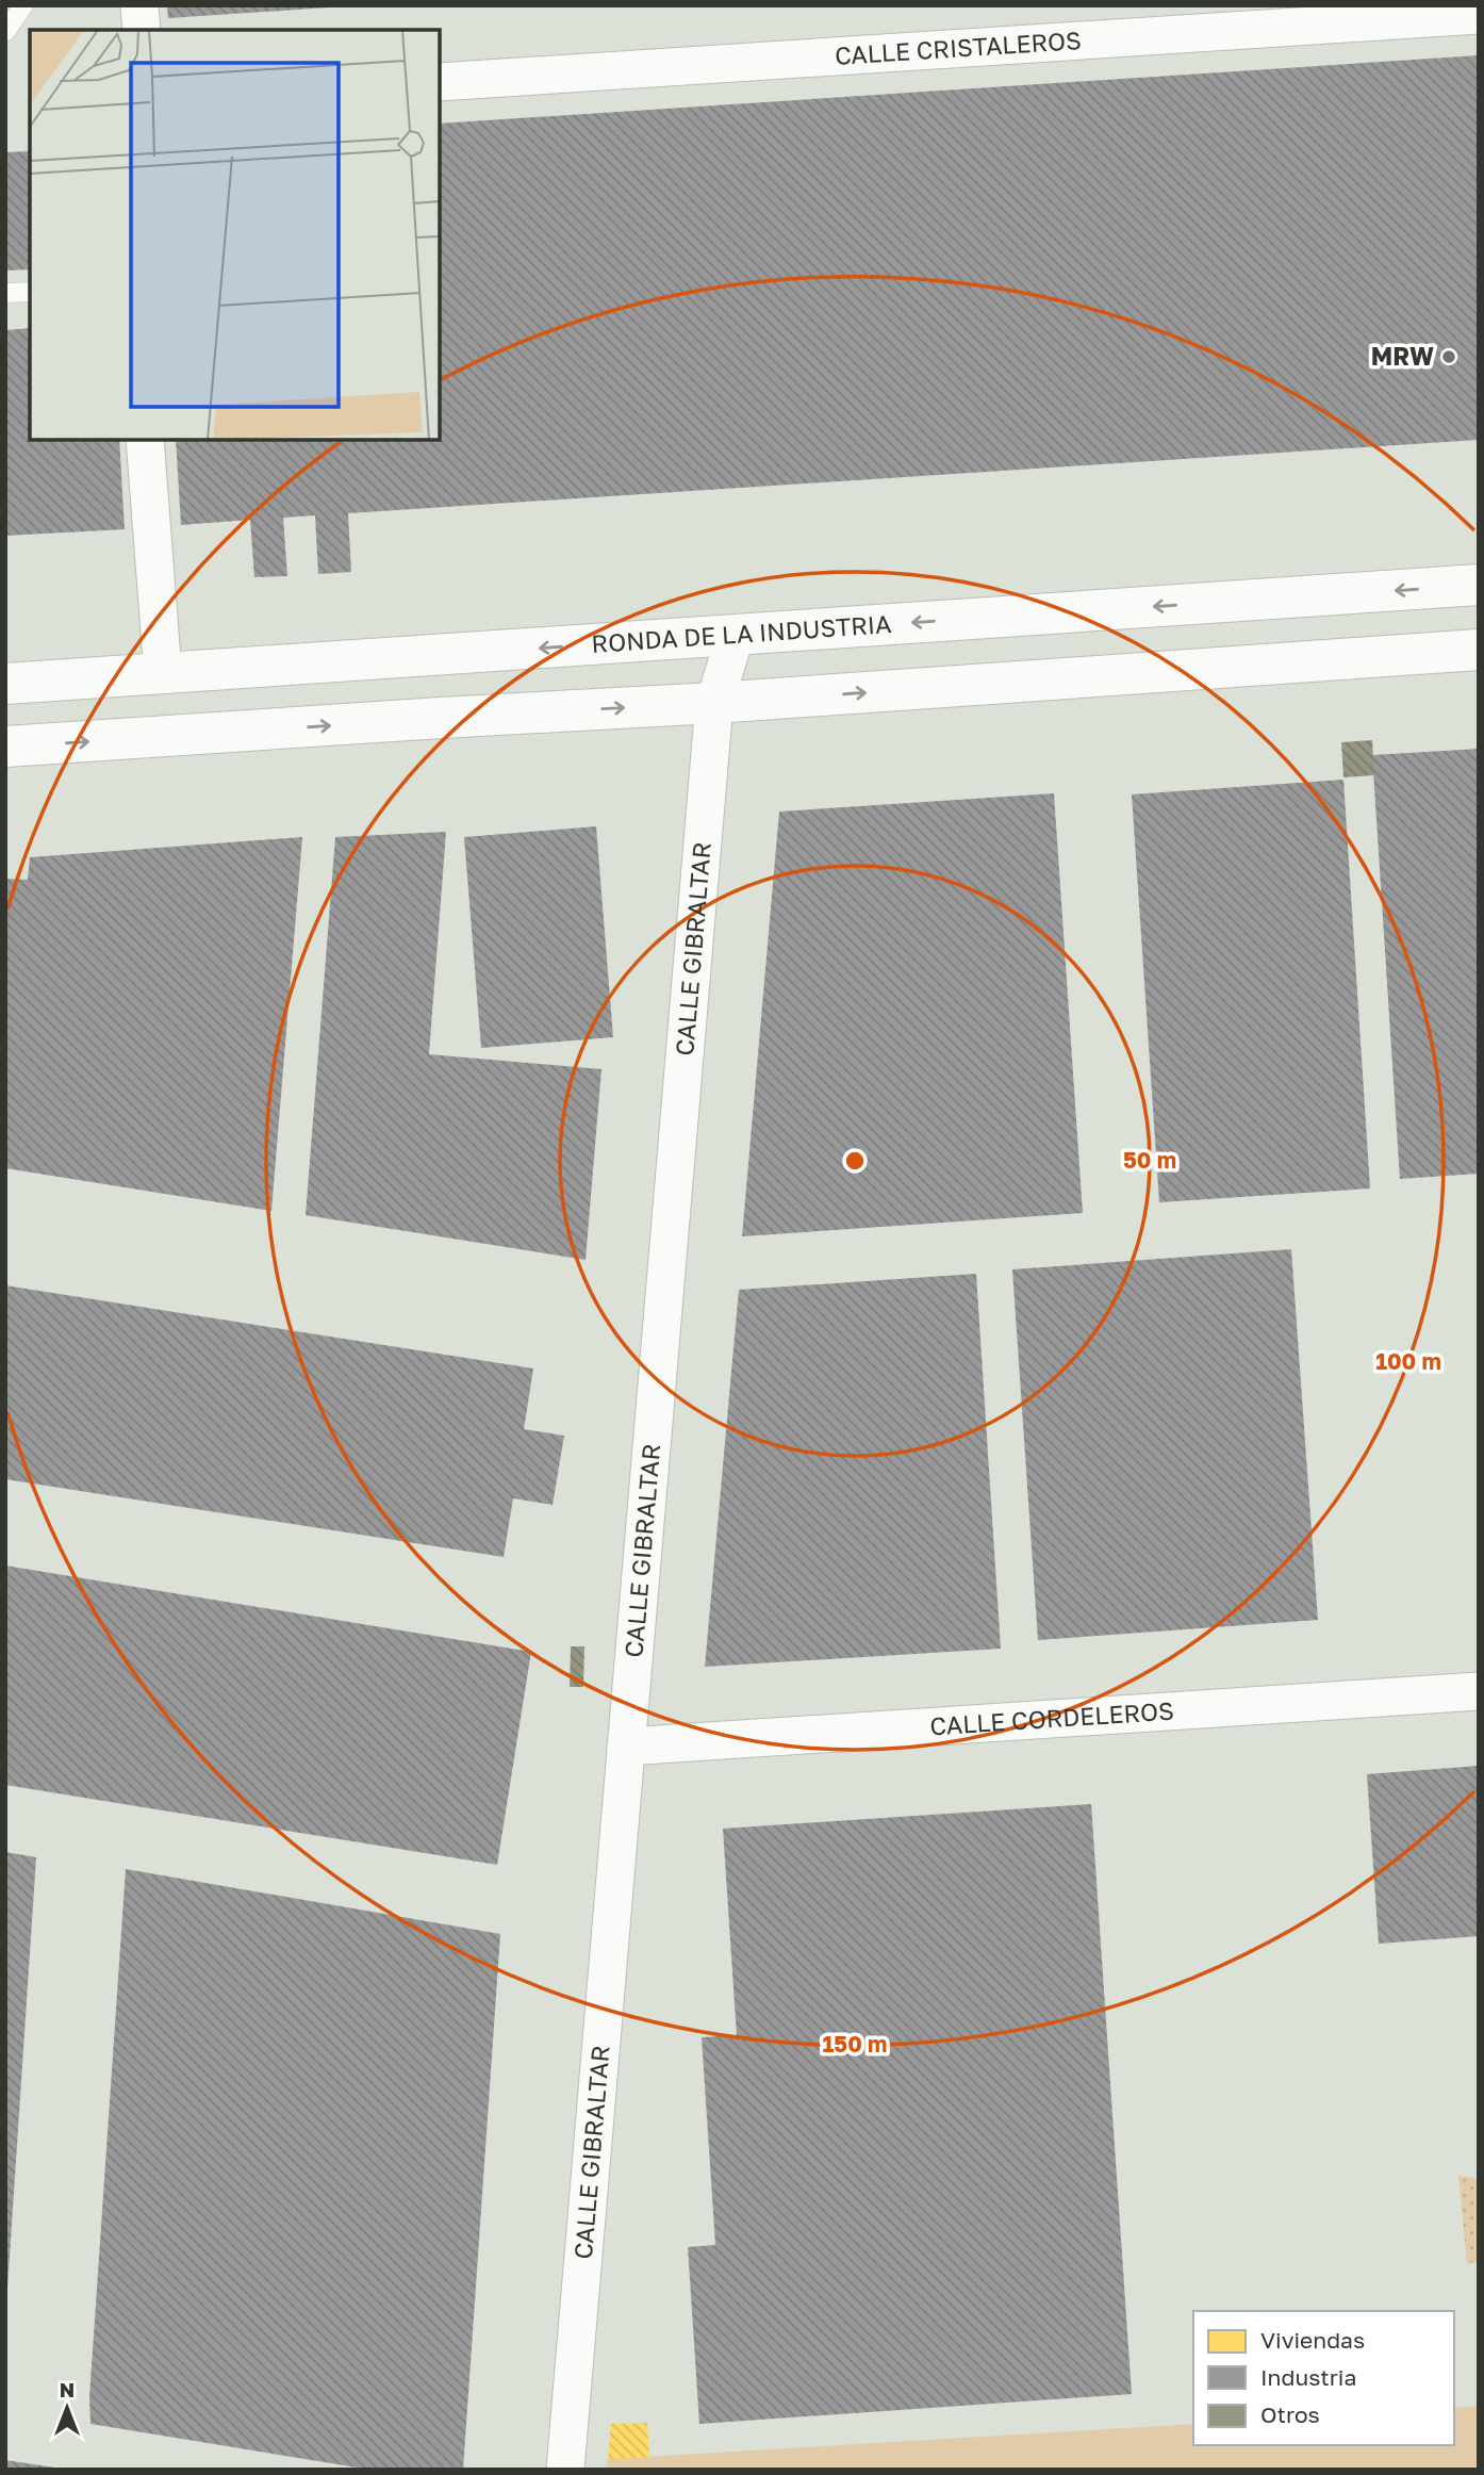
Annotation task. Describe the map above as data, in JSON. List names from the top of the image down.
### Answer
{
  "streets": {
    "street": [
      "CALLE CRISTALEROS",
      "RONDA DE LA INDUSTRIA",
      "CALLE GIBRALTAR",
      "CALLE CORDELEROS"
    ]
  },
  "crossings": [
    ["RONDA DE LA INDUSTRIA", "CALLE GIBRALTAR"],
    ["CALLE GIBRALTAR", "CALLE CORDELEROS"]
  ],
  "places": ["MRW"],
  "legend": ["Viviendas", "Industria", "Otros"],
  "north": "top",
  "rings": ["50 m", "100 m", "150 m"]
}
